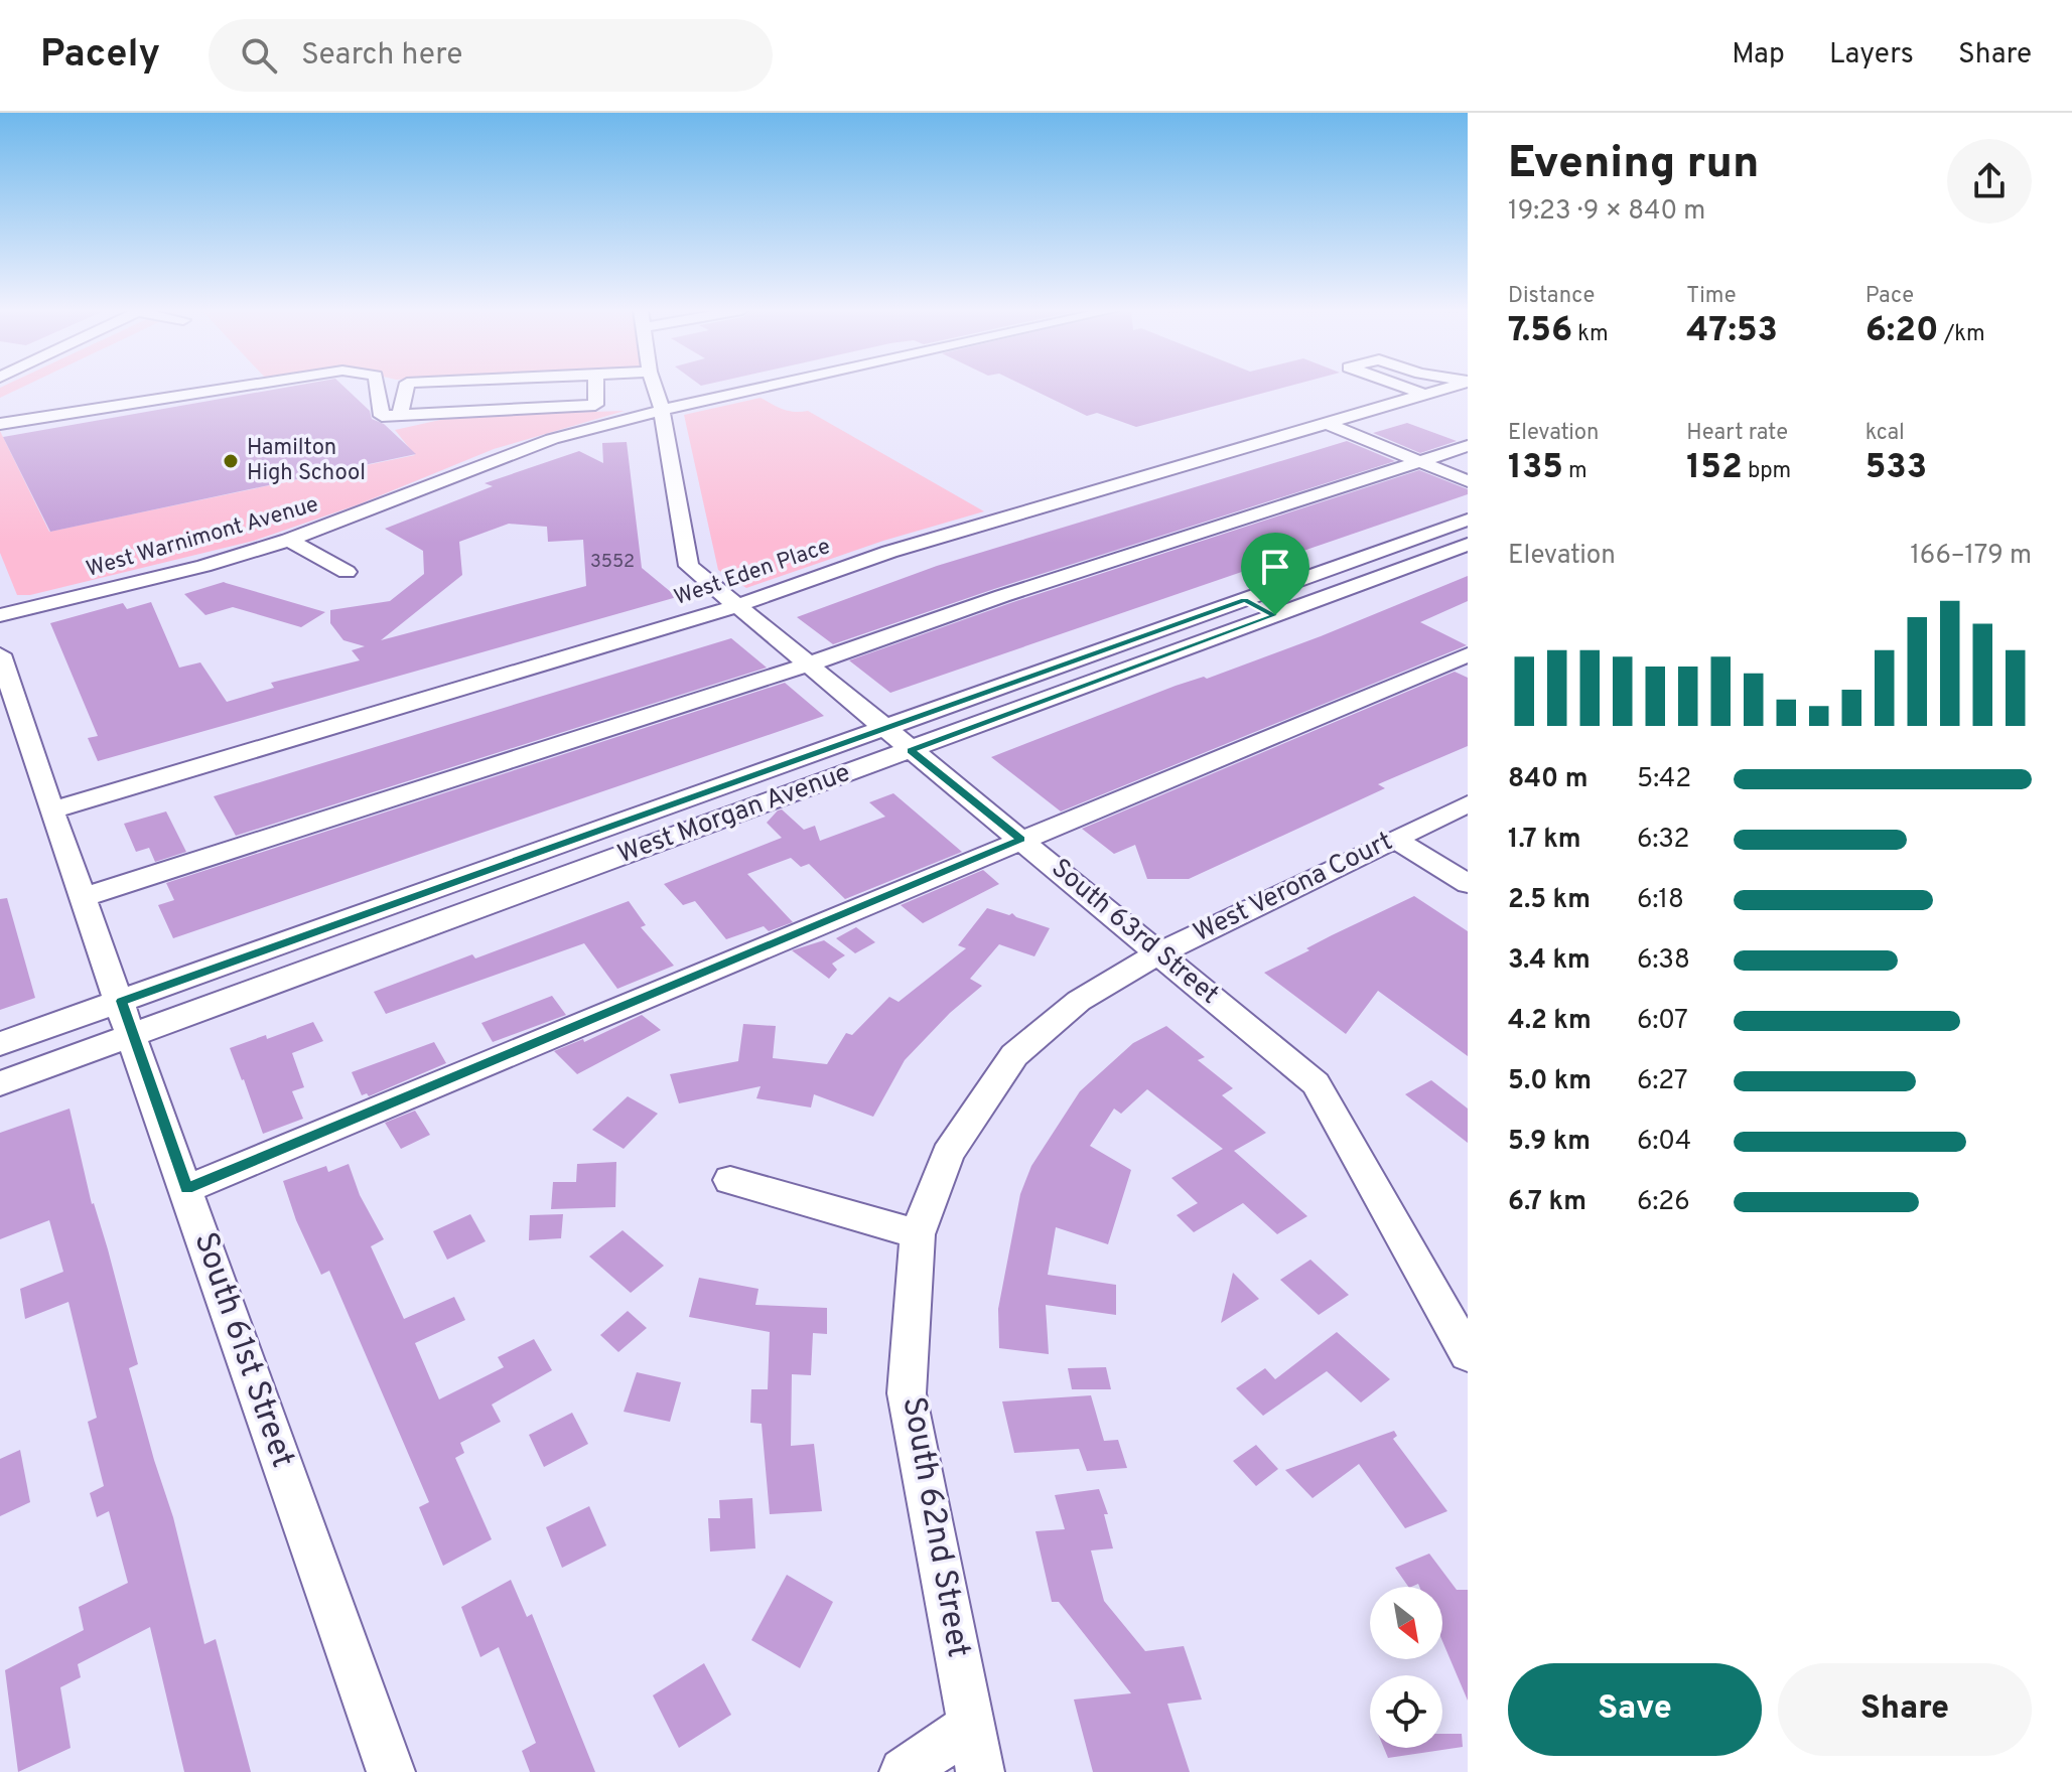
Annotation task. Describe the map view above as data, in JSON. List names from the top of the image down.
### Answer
{
  "streets": {
    "street": [
      "West Warnimont Avenue",
      "West Eden Place",
      "West Morgan Avenue",
      "West Verona Court",
      "South 63rd Street",
      "South 61st Street",
      "South 62nd Street"
    ]
  },
  "crossings": [
    ["West Warnimont Avenue", "South 63rd Street"],
    ["West Eden Place", "South 63rd Street"],
    ["West Eden Place", "South 61st Street"],
    ["West Morgan Avenue", "South 63rd Street"],
    ["West Morgan Avenue", "South 61st Street"],
    ["West Verona Court", "South 63rd Street"],
    ["West Verona Court", "South 62nd Street"]
  ],
  "places": ["Hamilton High School"],
  "house_numbers": ["3552"],
  "north": "bottom right",
  "page": {
    "header": "Pacely",
    "search": "Search here",
    "nav": ["Map", "Layers", "Share"],
    "heading": ["Evening run", "19:23 · 9 × 840 m"],
    "stats": [
      ["Distance", "7.56 km"],
      ["Time", "47:53"],
      ["Pace", "6:20 /km"],
      ["Elevation", "135 m"],
      ["Heart rate", "152 bpm"],
      ["kcal", "533"]
    ],
    "chart": ["Elevation", "166–179 m"],
    "list": [
      {
        "name": "840 m",
        "note": "5:42"
      },
      {
        "name": "1.7 km",
        "note": "6:32"
      },
      {
        "name": "2.5 km",
        "note": "6:18"
      },
      {
        "name": "3.4 km",
        "note": "6:38"
      },
      {
        "name": "4.2 km",
        "note": "6:07"
      },
      {
        "name": "5.0 km",
        "note": "6:27"
      },
      {
        "name": "5.9 km",
        "note": "6:04"
      },
      {
        "name": "6.7 km",
        "note": "6:26"
      }
    ],
    "buttons": ["Save", "Share"]
  }
}
